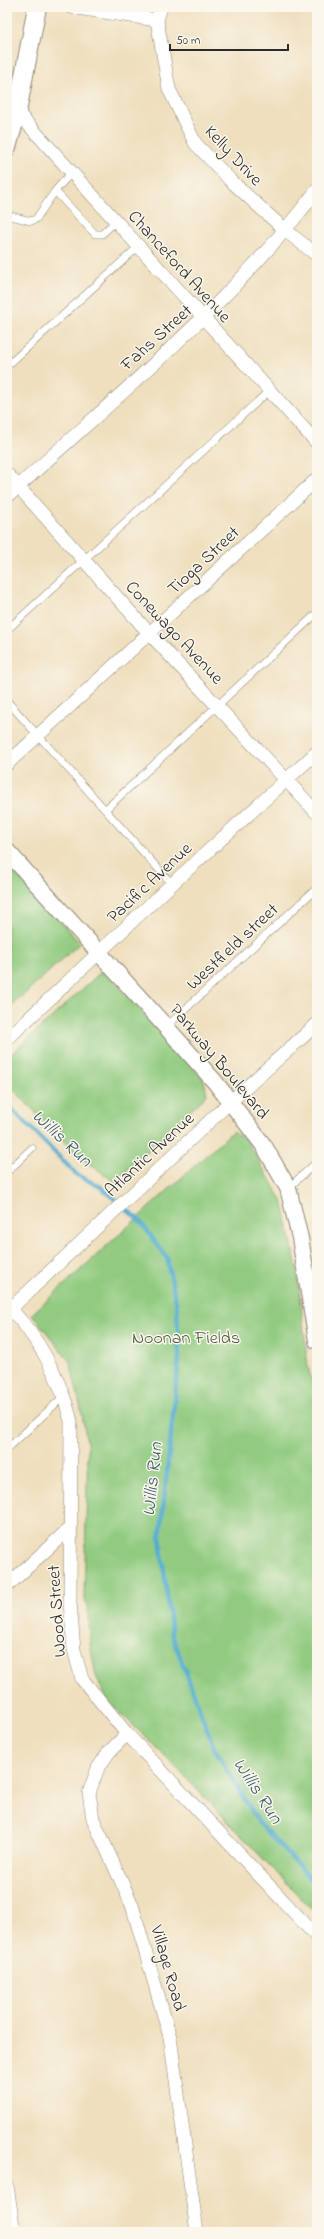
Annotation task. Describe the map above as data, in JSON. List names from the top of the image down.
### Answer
{
  "streets": {
    "street": [
      "Kelly Drive",
      "Chanceford Avenue",
      "Fahs Street",
      "Tioga Street",
      "Conewago Avenue",
      "Pacific Avenue",
      "Parkway Boulevard",
      "Atlantic Avenue",
      "Wood Street",
      "Village Road"
    ],
    "lane": ["Westfield street"]
  },
  "crossings": [
    ["Kelly Drive", "Fahs Street"],
    ["Chanceford Avenue", "Fahs Street"],
    ["Fahs Street", "Conewago Avenue"],
    ["Tioga Street", "Conewago Avenue"],
    ["Conewago Avenue", "Pacific Avenue"],
    ["Pacific Avenue", "Parkway Boulevard"],
    ["Westfield street", "Parkway Boulevard"],
    ["Parkway Boulevard", "Atlantic Avenue"],
    ["Atlantic Avenue", "Wood Street"],
    ["Wood Street", "Village Road"]
  ],
  "water": ["Willis Run"],
  "parks": ["Noonan Fields"],
  "scale_bar": "50 m"
}
